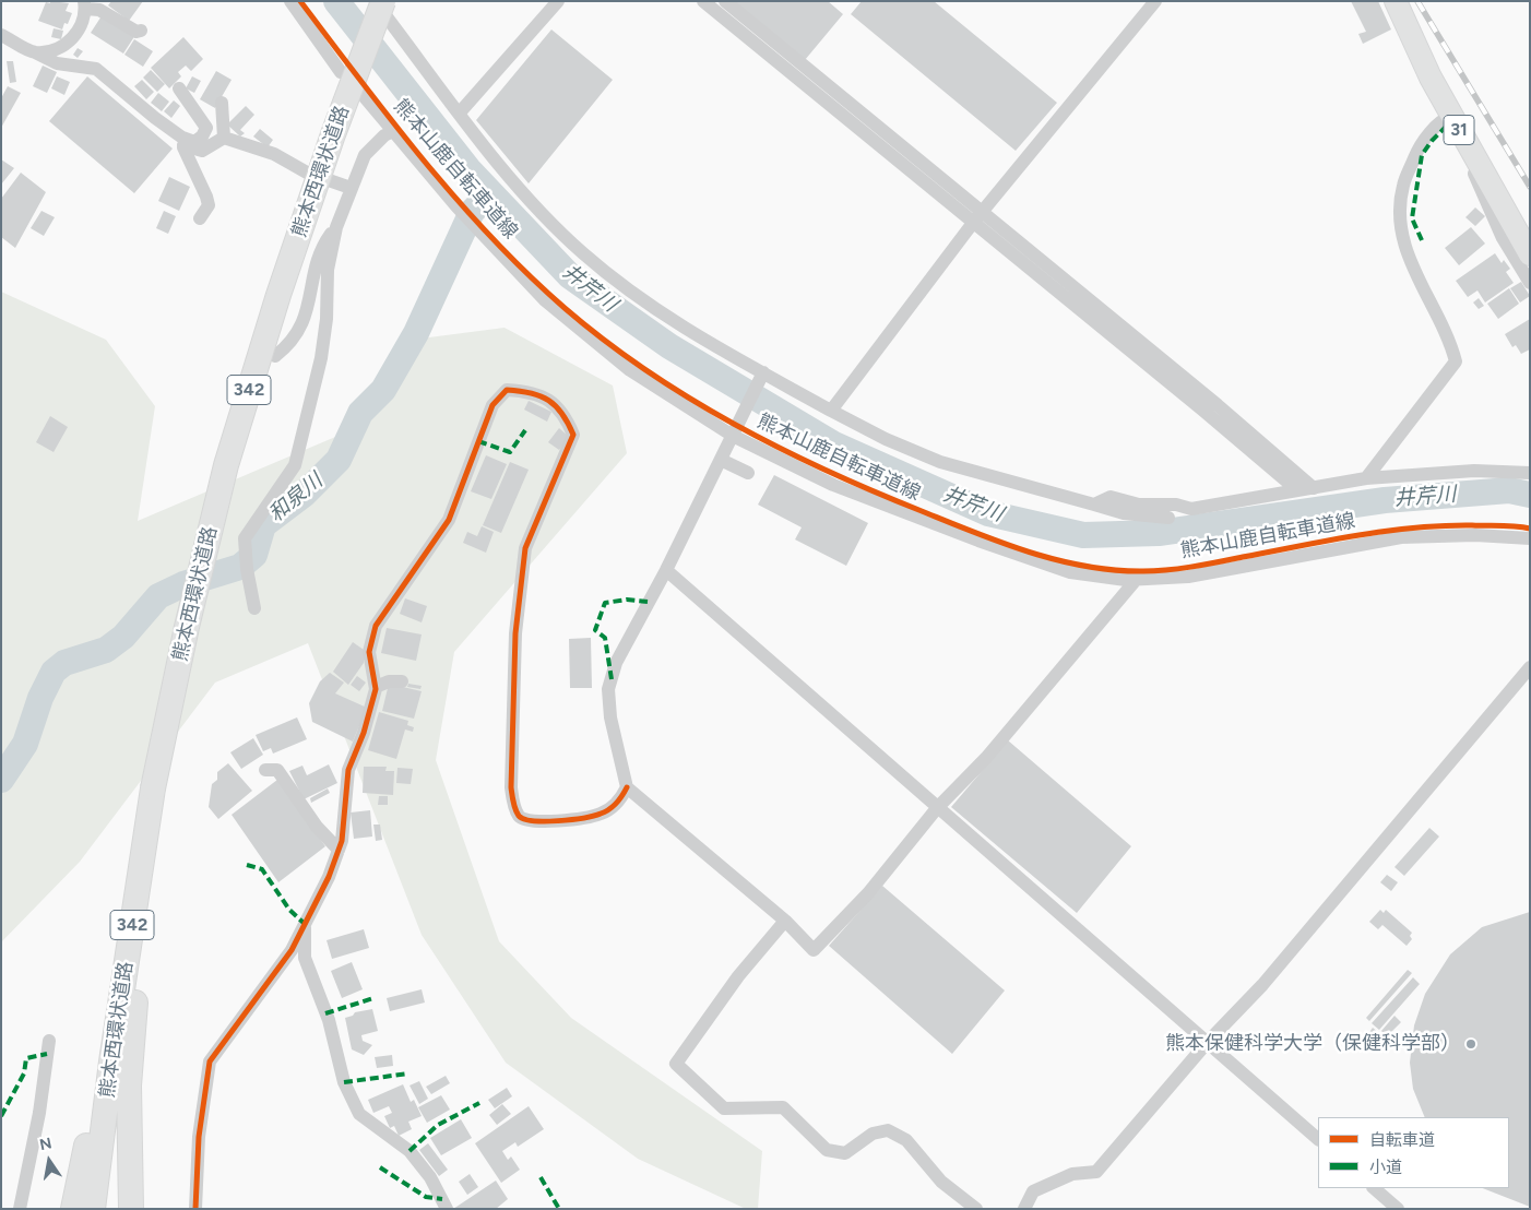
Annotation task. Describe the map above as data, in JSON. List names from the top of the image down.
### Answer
{
  "streets": {
    "highway": ["熊本西環状道路", "342"],
    "main road": ["31"],
    "cycle path": ["熊本山鹿自転車道線"]
  },
  "water": ["井芹川", "和泉川"],
  "places": ["熊本保健科学大学（保健科学部）"],
  "legend": ["自転車道", "小道"],
  "north": "top"
}
